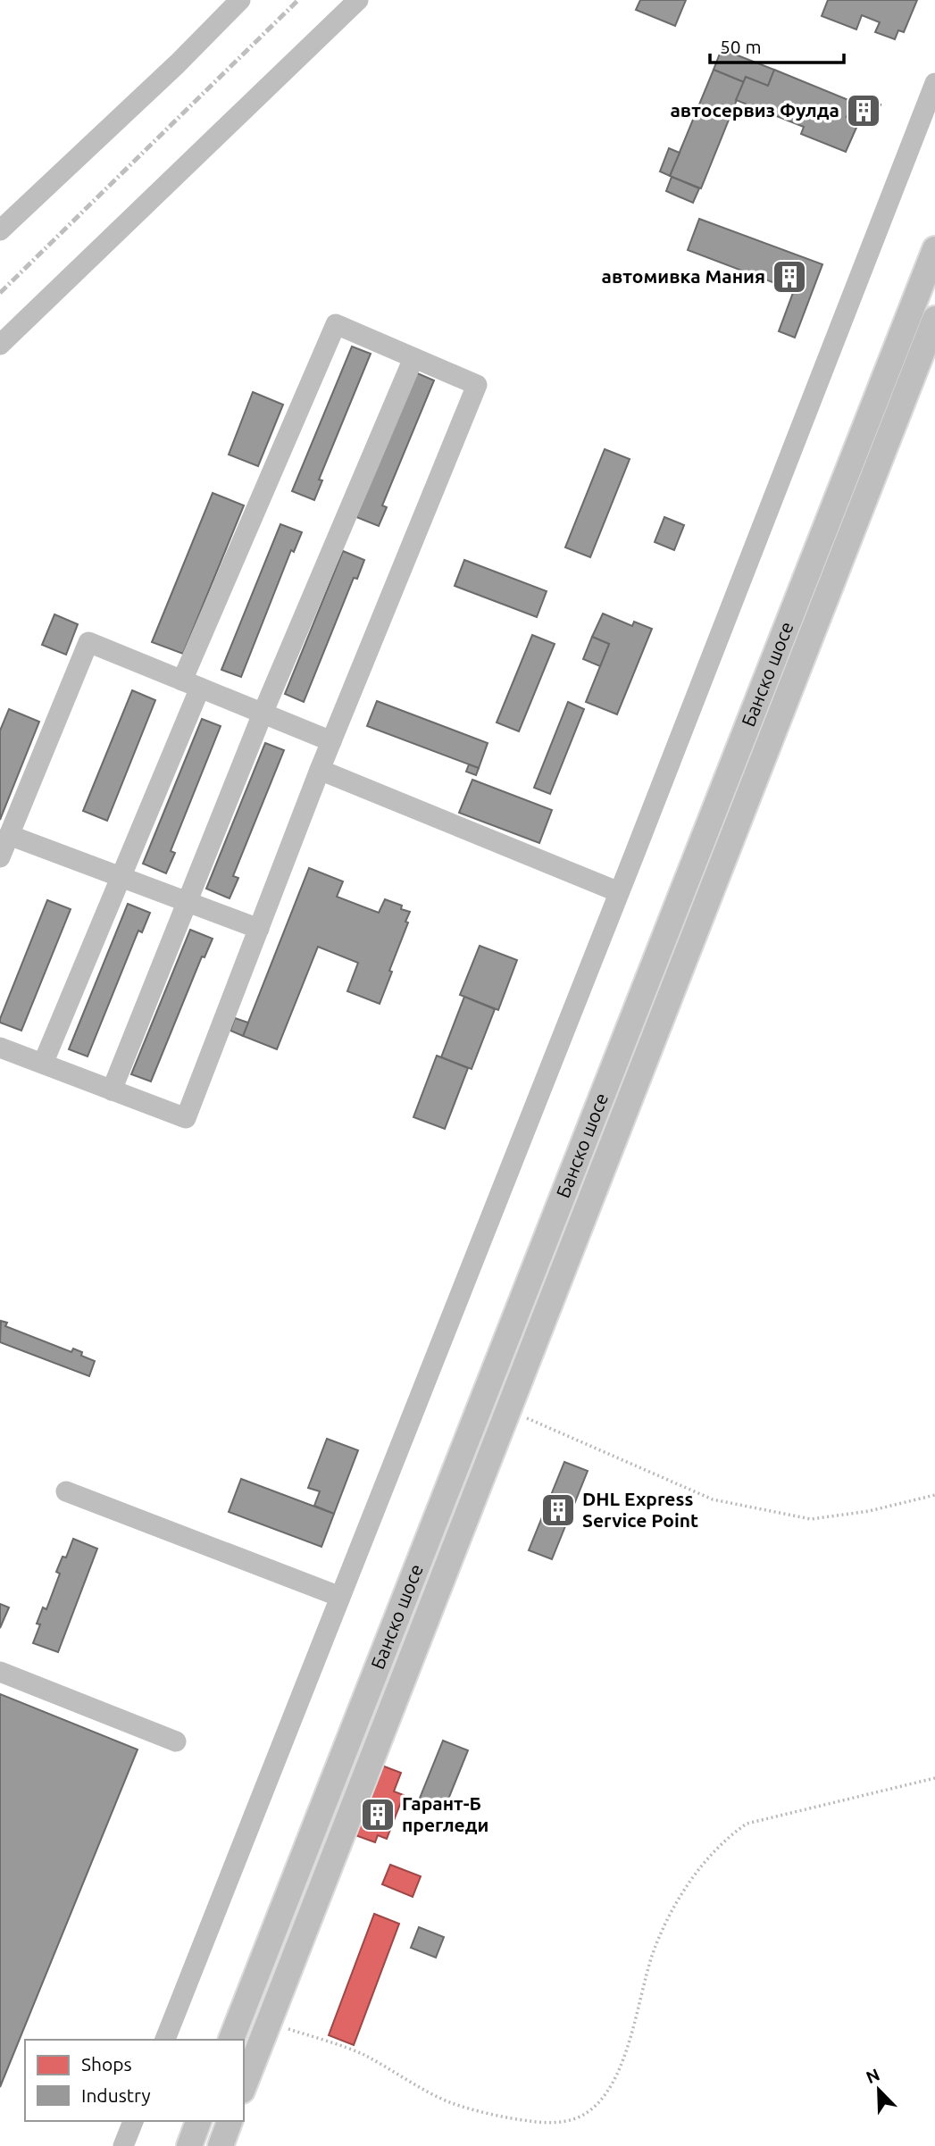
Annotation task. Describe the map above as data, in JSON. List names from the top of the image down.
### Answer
{
  "streets": {
    "main road": ["Банско шосе"]
  },
  "places": {
    "building": [
      "автосервиз Фулда",
      "автомивка Мания",
      "DHL Express Service Point",
      "Гарант-Б прегледи"
    ]
  },
  "legend": ["Shops", "Industry"],
  "scale_bar": "50 m",
  "north": "top left"
}
